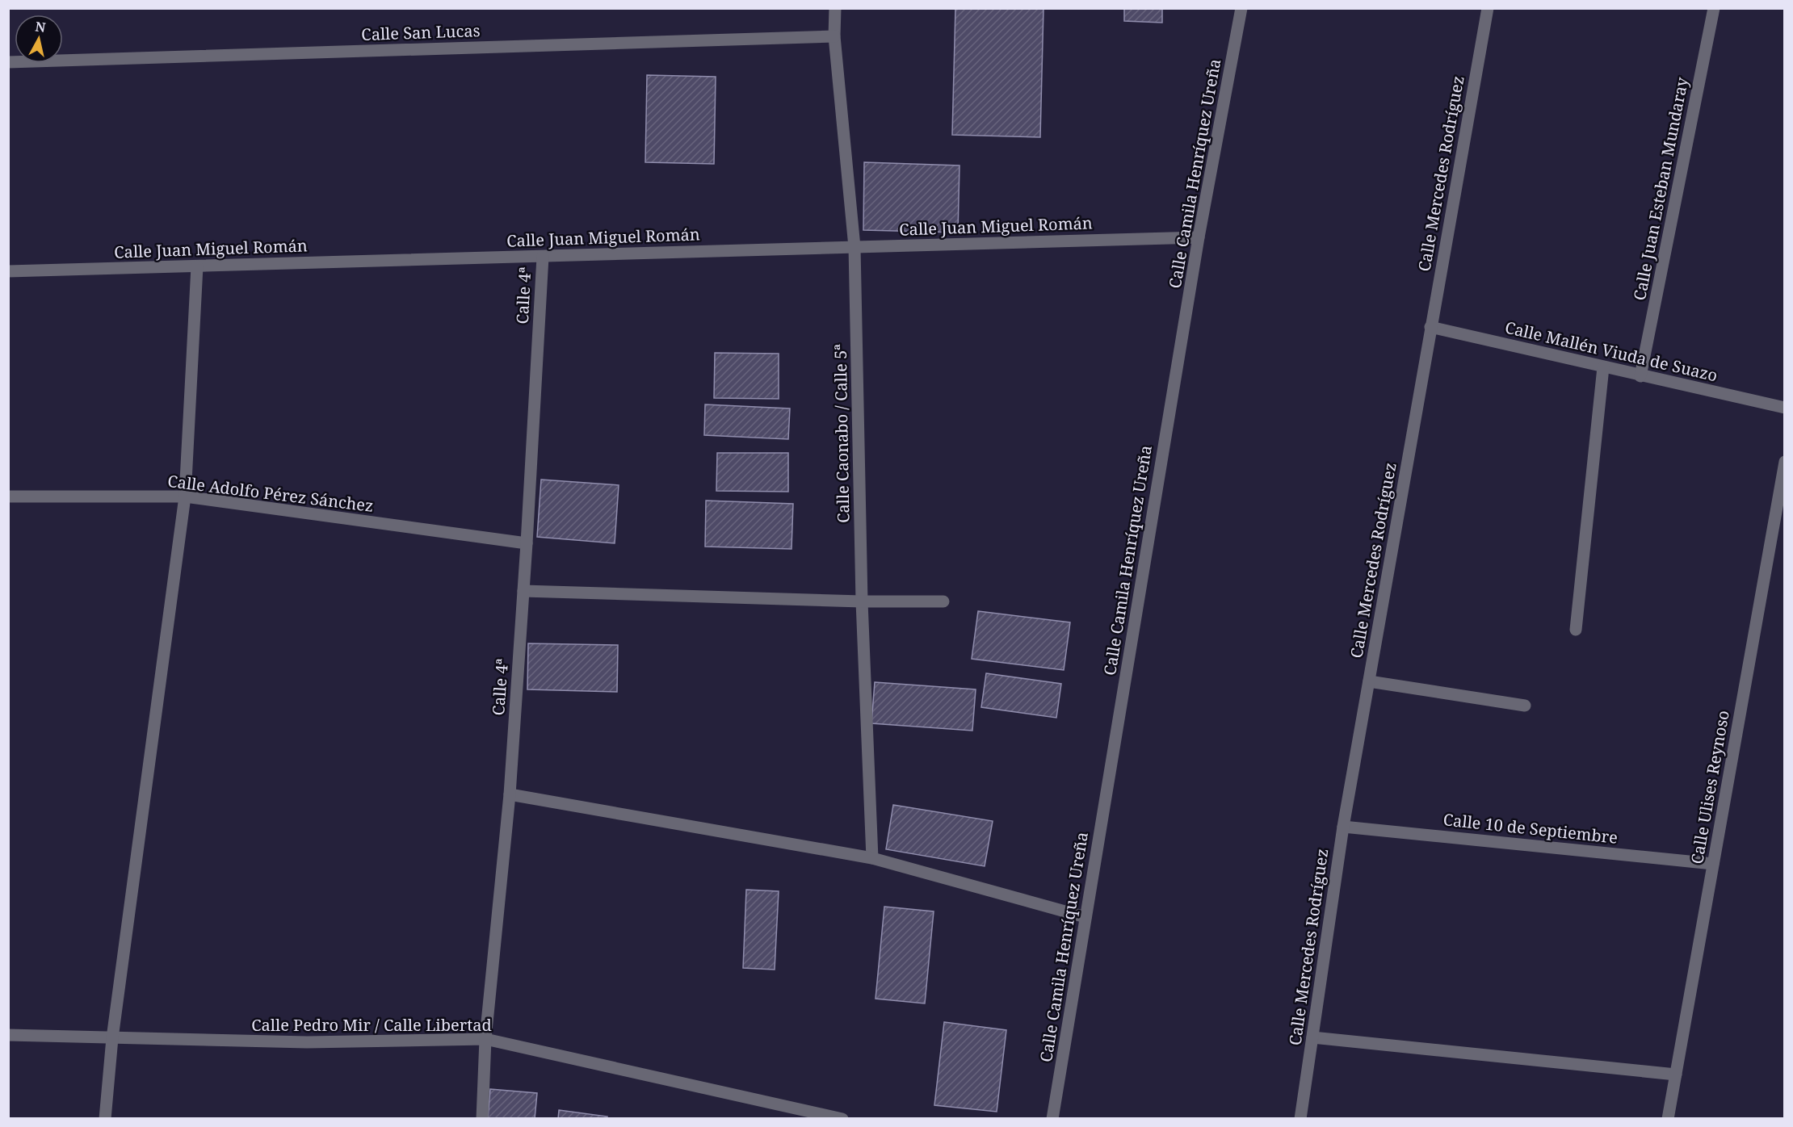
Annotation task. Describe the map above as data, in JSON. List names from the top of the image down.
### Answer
{
  "streets": {
    "street": [
      "Calle San Lucas",
      "Calle Camila Henríquez Ureña",
      "Calle Mercedes Rodríguez",
      "Calle Juan Esteban Mundaray",
      "Calle Juan Miguel Román",
      "Calle 4ª",
      "Calle Mallén Viuda de Suazo",
      "Calle Caonabo / Calle 5ª",
      "Calle Adolfo Pérez Sánchez",
      "Calle Ulises Reynoso",
      "Calle 10 de Septiembre",
      "Calle Pedro Mir / Calle Libertad"
    ]
  },
  "crossings": [
    ["Calle San Lucas", "Calle Caonabo / Calle 5ª"],
    ["Calle Camila Henríquez Ureña", "Calle Juan Miguel Román"],
    ["Calle Mercedes Rodríguez", "Calle Mallén Viuda de Suazo"],
    ["Calle Mercedes Rodríguez", "Calle 10 de Septiembre"],
    ["Calle Juan Esteban Mundaray", "Calle Mallén Viuda de Suazo"],
    ["Calle Juan Miguel Román", "Calle 4ª"],
    ["Calle Juan Miguel Román", "Calle Caonabo / Calle 5ª"],
    ["Calle 4ª", "Calle Adolfo Pérez Sánchez"],
    ["Calle 4ª", "Calle Pedro Mir / Calle Libertad"],
    ["Calle Ulises Reynoso", "Calle 10 de Septiembre"]
  ],
  "north": "top"
}
